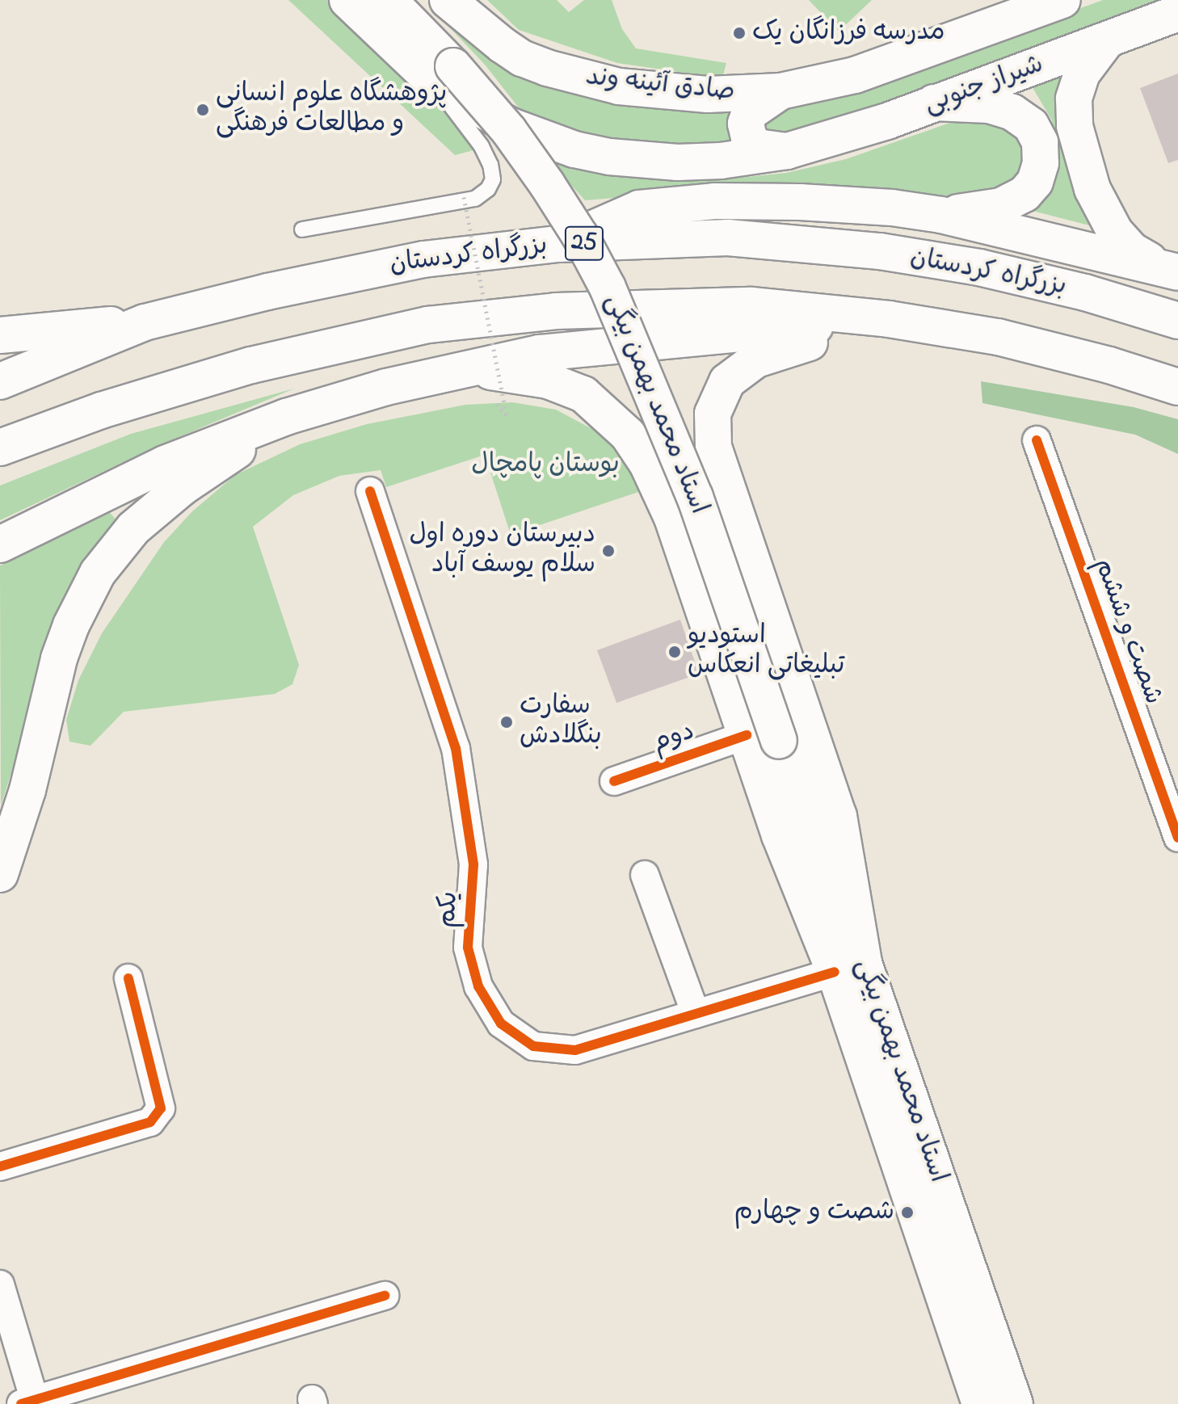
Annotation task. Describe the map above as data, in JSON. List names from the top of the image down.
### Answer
{
  "streets": {
    "main road": [
      "صادق آئینه وند",
      "شیراز جنوبی",
      "25",
      "بزرگراه کردستان",
      "استاد محمد بهمن بیگی"
    ],
    "street": ["شصت و ششم", "دوم", "یکم"]
  },
  "crossings": [
    ["صادق آئینه وند", "شیراز جنوبی"],
    ["شیراز جنوبی", "استاد محمد بهمن بیگی"],
    ["استاد محمد بهمن بیگی", "دوم"],
    ["استاد محمد بهمن بیگی", "یکم"]
  ],
  "parks": ["بوستان پامچال"],
  "places": [
    "مدرسه فرزانگان یک",
    "پژوهشگاه علوم انسانی و مطالعات فرهنگی",
    "دبیرستان دوره اول سلام یوسف آباد",
    "استودیو تبلیغاتی انعکاس",
    "سفارت بنگلادش",
    "شصت و چهارم"
  ]
}
